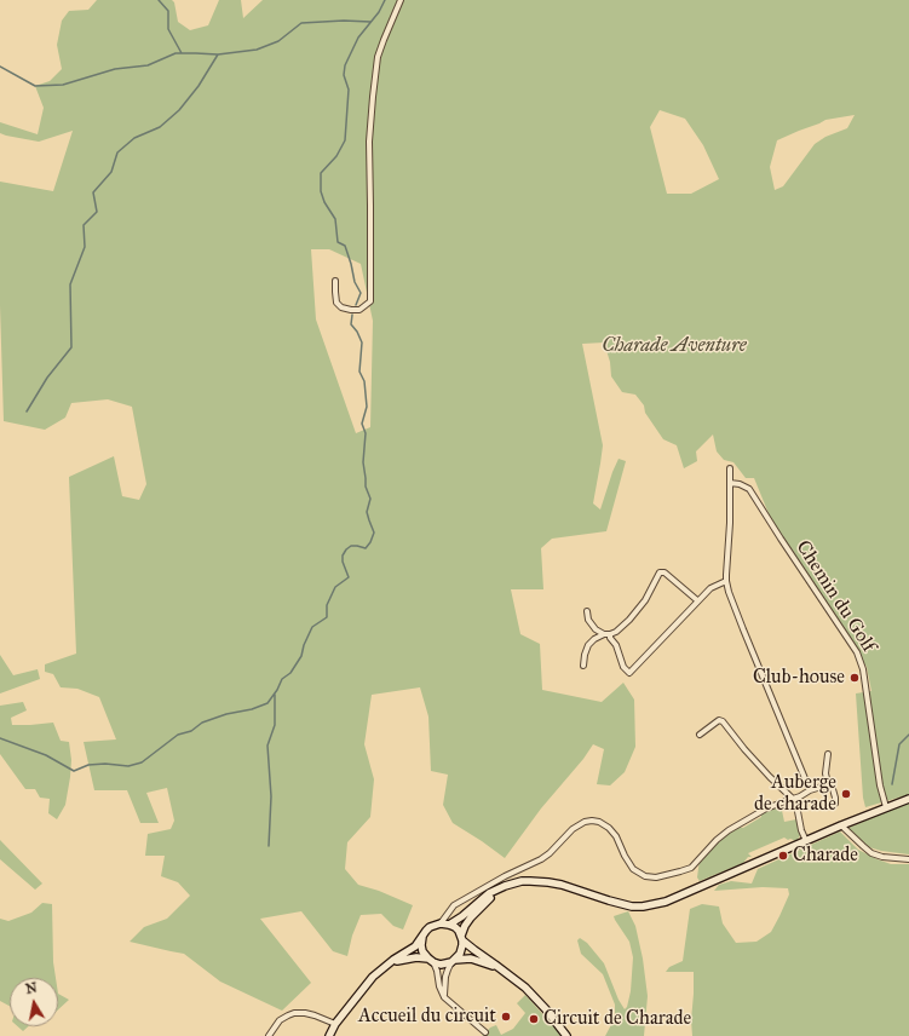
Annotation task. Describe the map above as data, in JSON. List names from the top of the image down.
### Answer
{
  "streets": {
    "street": ["Chemin du Golf"]
  },
  "parks": ["Charade Aventure"],
  "places": [
    "Club-house",
    "Auberge de charade",
    "Charade",
    "Accueil du circuit",
    "Circuit de Charade"
  ],
  "north": "top"
}
